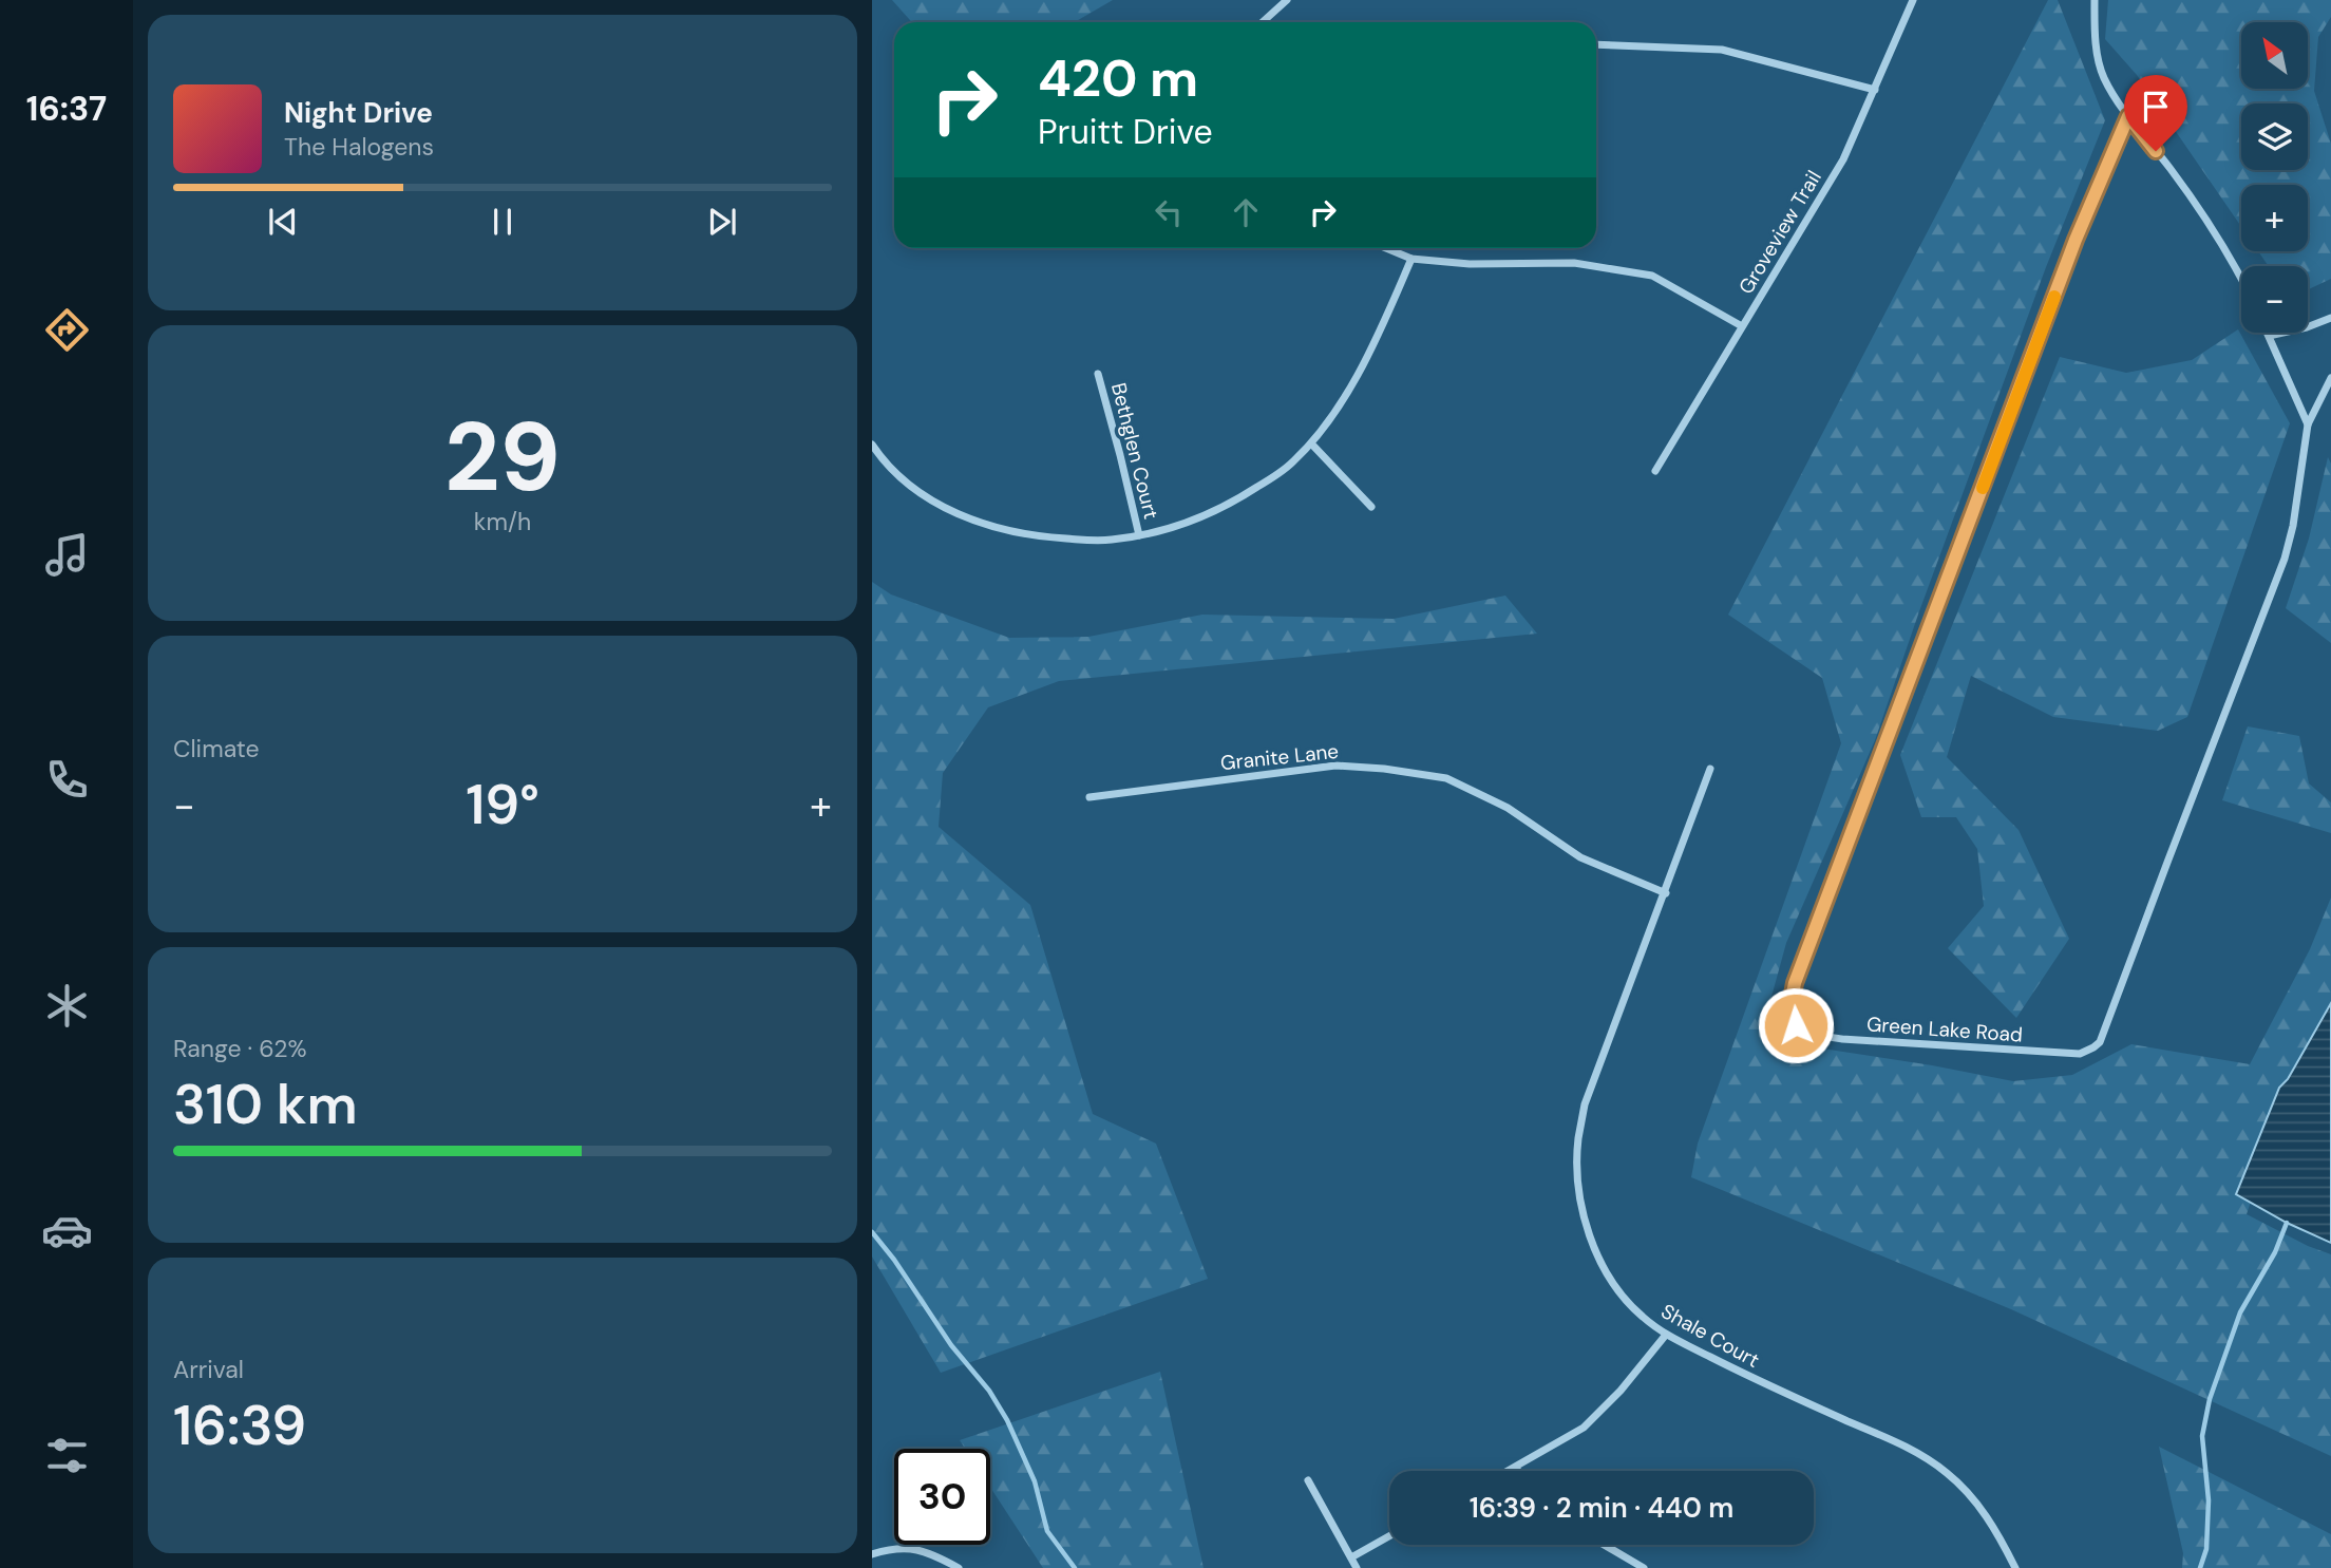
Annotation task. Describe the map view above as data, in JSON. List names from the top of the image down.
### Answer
{
  "streets": {
    "street": [
      "Groveview Trail",
      "Bethglen Court",
      "Granite Lane",
      "Green Lake Road",
      "Shale Court"
    ]
  },
  "crossings": [
    ["Granite Lane", "Shale Court"]
  ],
  "north": "top left",
  "page": {
    "tabs": "16:37",
    "map_buttons": ["+", "−"],
    "turn": ["420 m", "Pruitt Drive"],
    "song": ["Night Drive", "The Halogens"],
    "tile": [
      ["29", "km/h"],
      "Climate",
      ["Range · 62%", "310 km"],
      ["Arrival", "16:39"]
    ],
    "heat": ["−", "19°", "+"],
    "limit": "30",
    "trip": "16:39 · 2 min · 440 m"
  }
}
